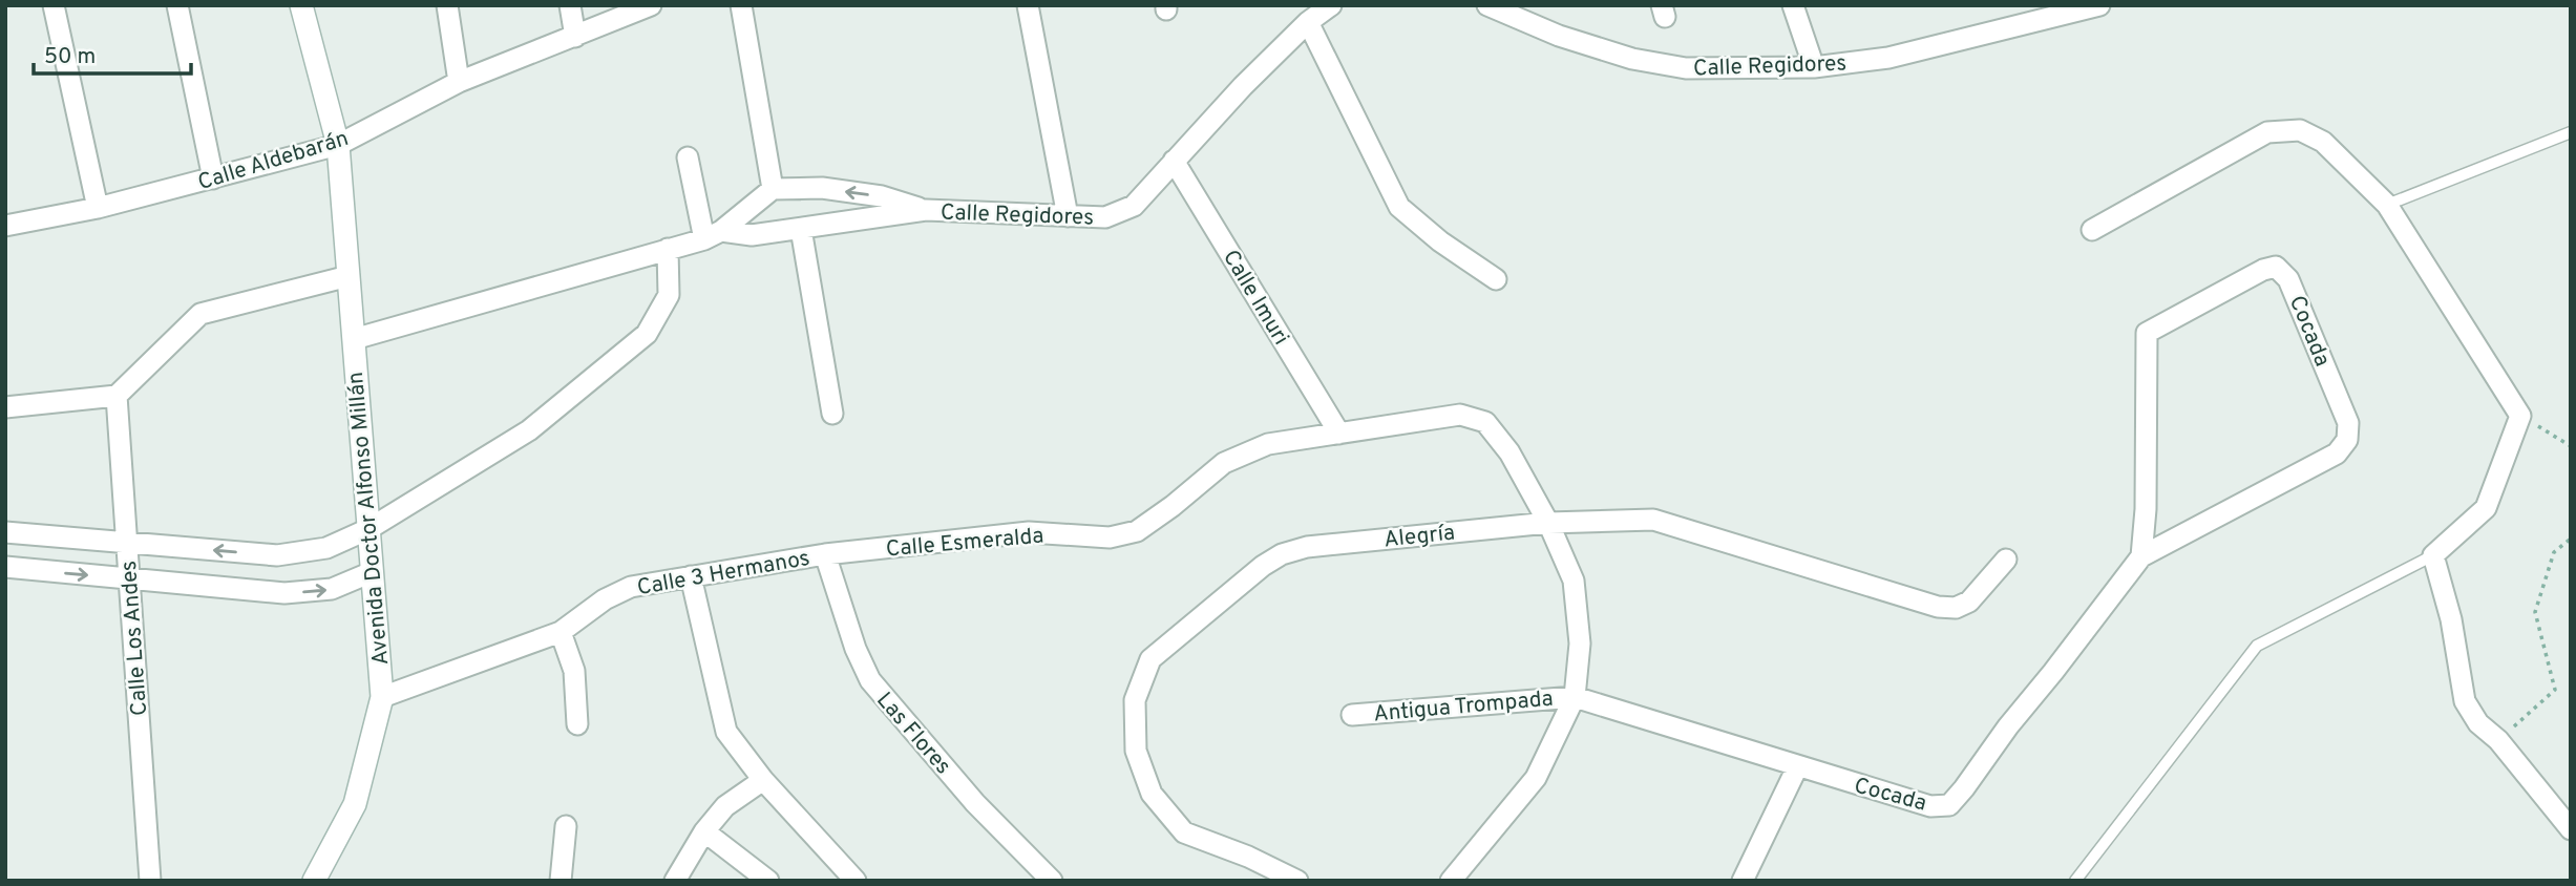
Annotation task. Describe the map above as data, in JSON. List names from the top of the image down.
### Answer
{
  "streets": {
    "main road": ["Avenida Doctor Alfonso Millán"],
    "street": [
      "Calle Regidores",
      "Calle Aldebarán",
      "Calle Imuri",
      "Cocada",
      "Alegría",
      "Calle Esmeralda",
      "Calle 3 Hermanos",
      "Calle Los Andes",
      "Antigua Trompada",
      "Las Flores"
    ]
  },
  "crossings": [
    ["Calle Regidores", "Calle Imuri"],
    ["Calle Regidores", "Avenida Doctor Alfonso Millán"],
    ["Calle Aldebarán", "Avenida Doctor Alfonso Millán"],
    ["Calle Imuri", "Calle Esmeralda"],
    ["Cocada", "Calle Esmeralda"],
    ["Cocada", "Antigua Trompada"],
    ["Avenida Doctor Alfonso Millán", "Calle 3 Hermanos"],
    ["Alegría", "Calle Esmeralda"],
    ["Calle Esmeralda", "Calle 3 Hermanos"],
    ["Calle Esmeralda", "Antigua Trompada"],
    ["Calle Esmeralda", "Las Flores"],
    ["Calle 3 Hermanos", "Las Flores"]
  ],
  "scale_bar": "50 m"
}
